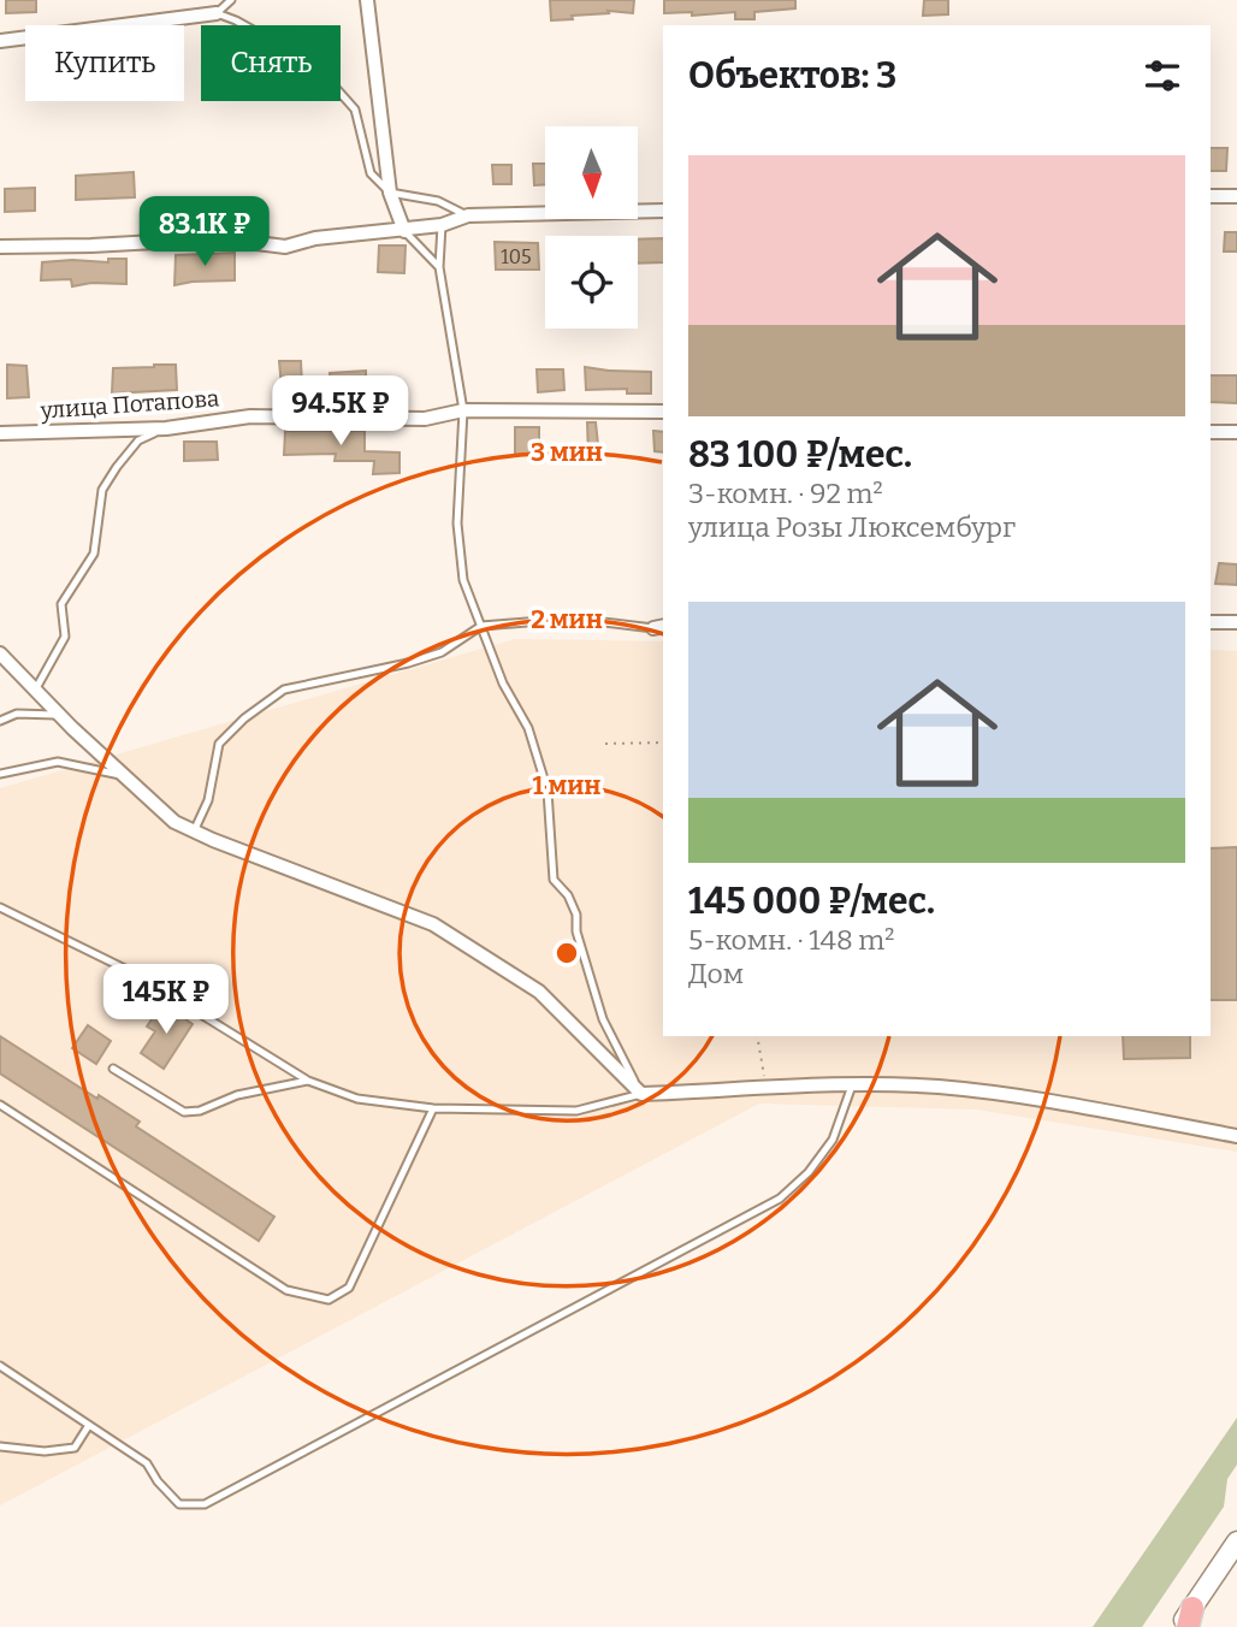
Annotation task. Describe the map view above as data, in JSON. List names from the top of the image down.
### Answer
{
  "streets": {
    "street": ["улица Потапова"]
  },
  "house_numbers": ["105"],
  "north": "bottom",
  "page": {
    "chip": ["Купить", "Снять"],
    "heading": "Объектов: 3",
    "list": [
      {
        "name": "83 100 ₽/мес.",
        "note": "3-комн. · 92 m² · улица Розы Люксембург"
      },
      {
        "name": "145 000 ₽/мес.",
        "note": "5-комн. · 148 m² · Дом"
      }
    ],
    "price": ["83.1K ₽", "94.5K ₽", "145K ₽"]
  },
  "rings": ["3 мин", "2 мин", "1 мин"]
}
